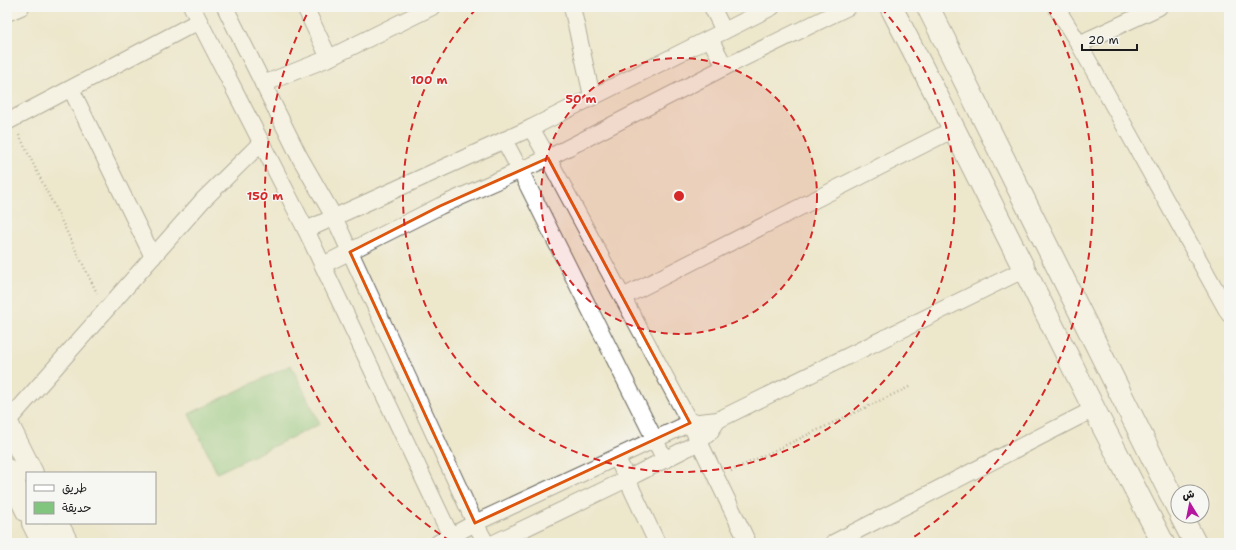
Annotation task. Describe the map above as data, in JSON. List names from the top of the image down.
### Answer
{
  "legend": ["طريق", "حديقة"],
  "scale_bar": "20 m",
  "north": "top",
  "rings": ["100 m", "50 m", "150 m"]
}
